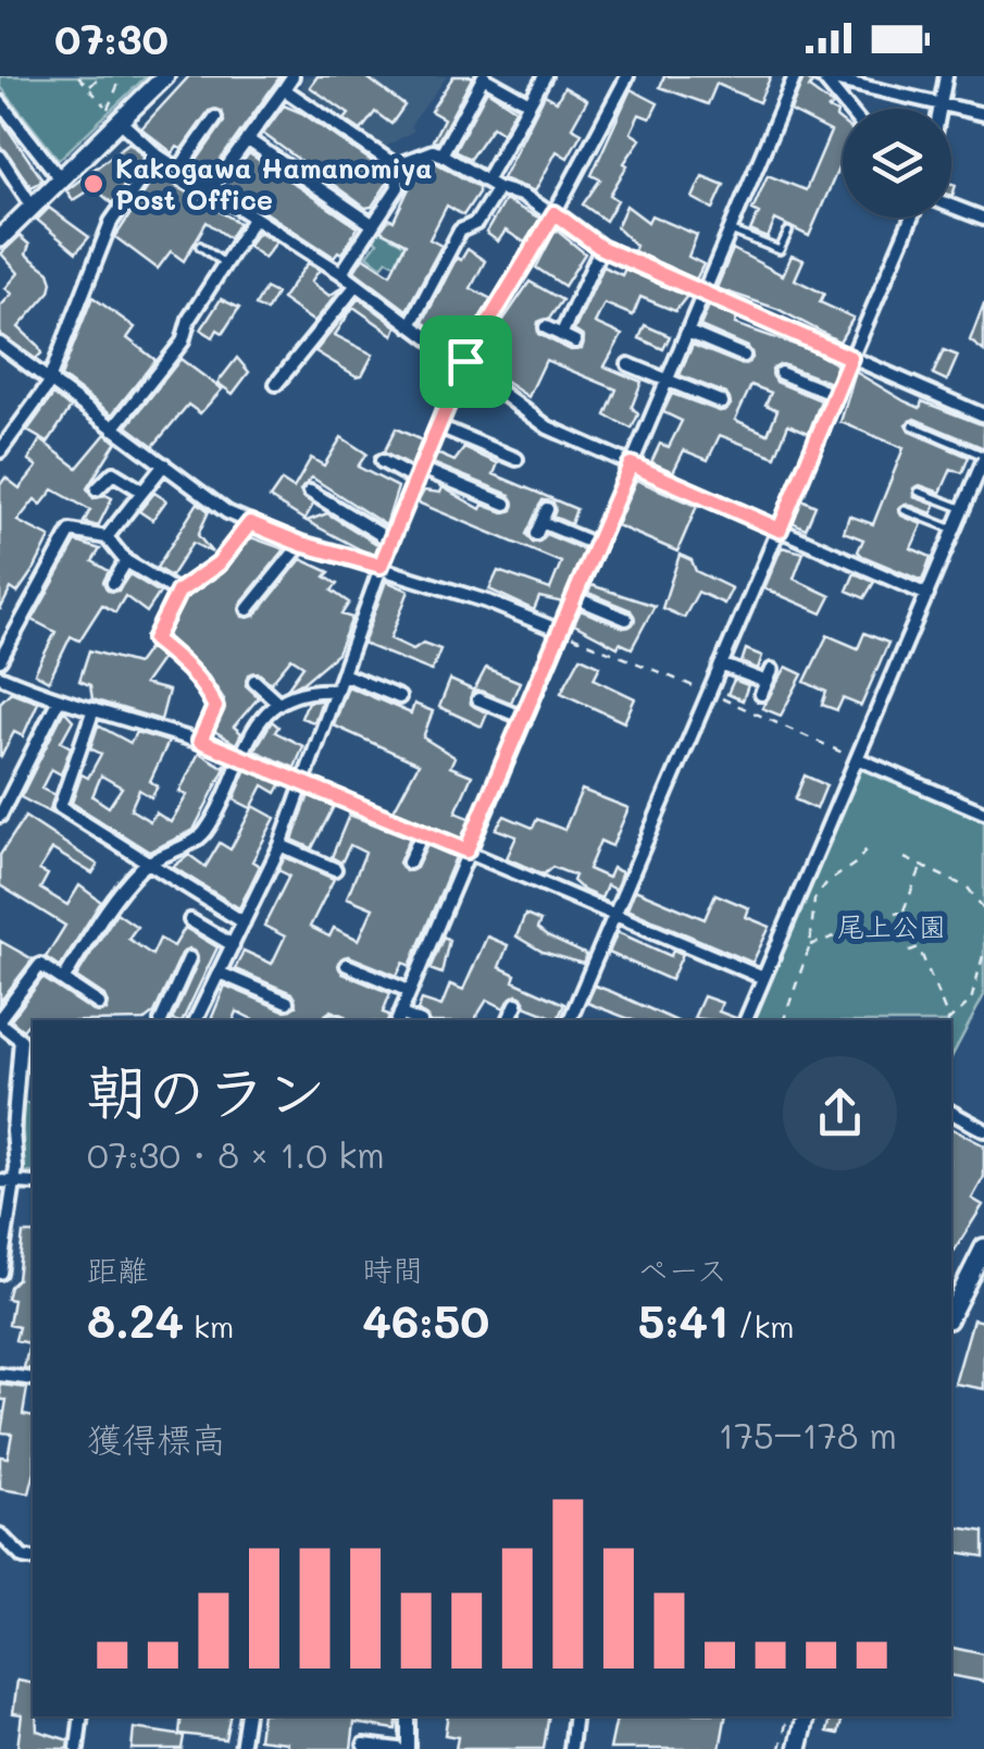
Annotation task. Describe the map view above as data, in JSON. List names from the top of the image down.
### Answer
{
  "parks": ["尾上公園"],
  "places": ["Kakogawa Hamanomiya Post Office"],
  "page": {
    "status": "07:30",
    "heading": ["朝のラン", "07:30 · 8 × 1.0 km"],
    "stats": [
      ["距離", "8.24 km"],
      ["時間", "46:50"],
      ["ペース", "5:41 /km"]
    ],
    "chart": ["獲得標高", "175–178 m"]
  }
}
